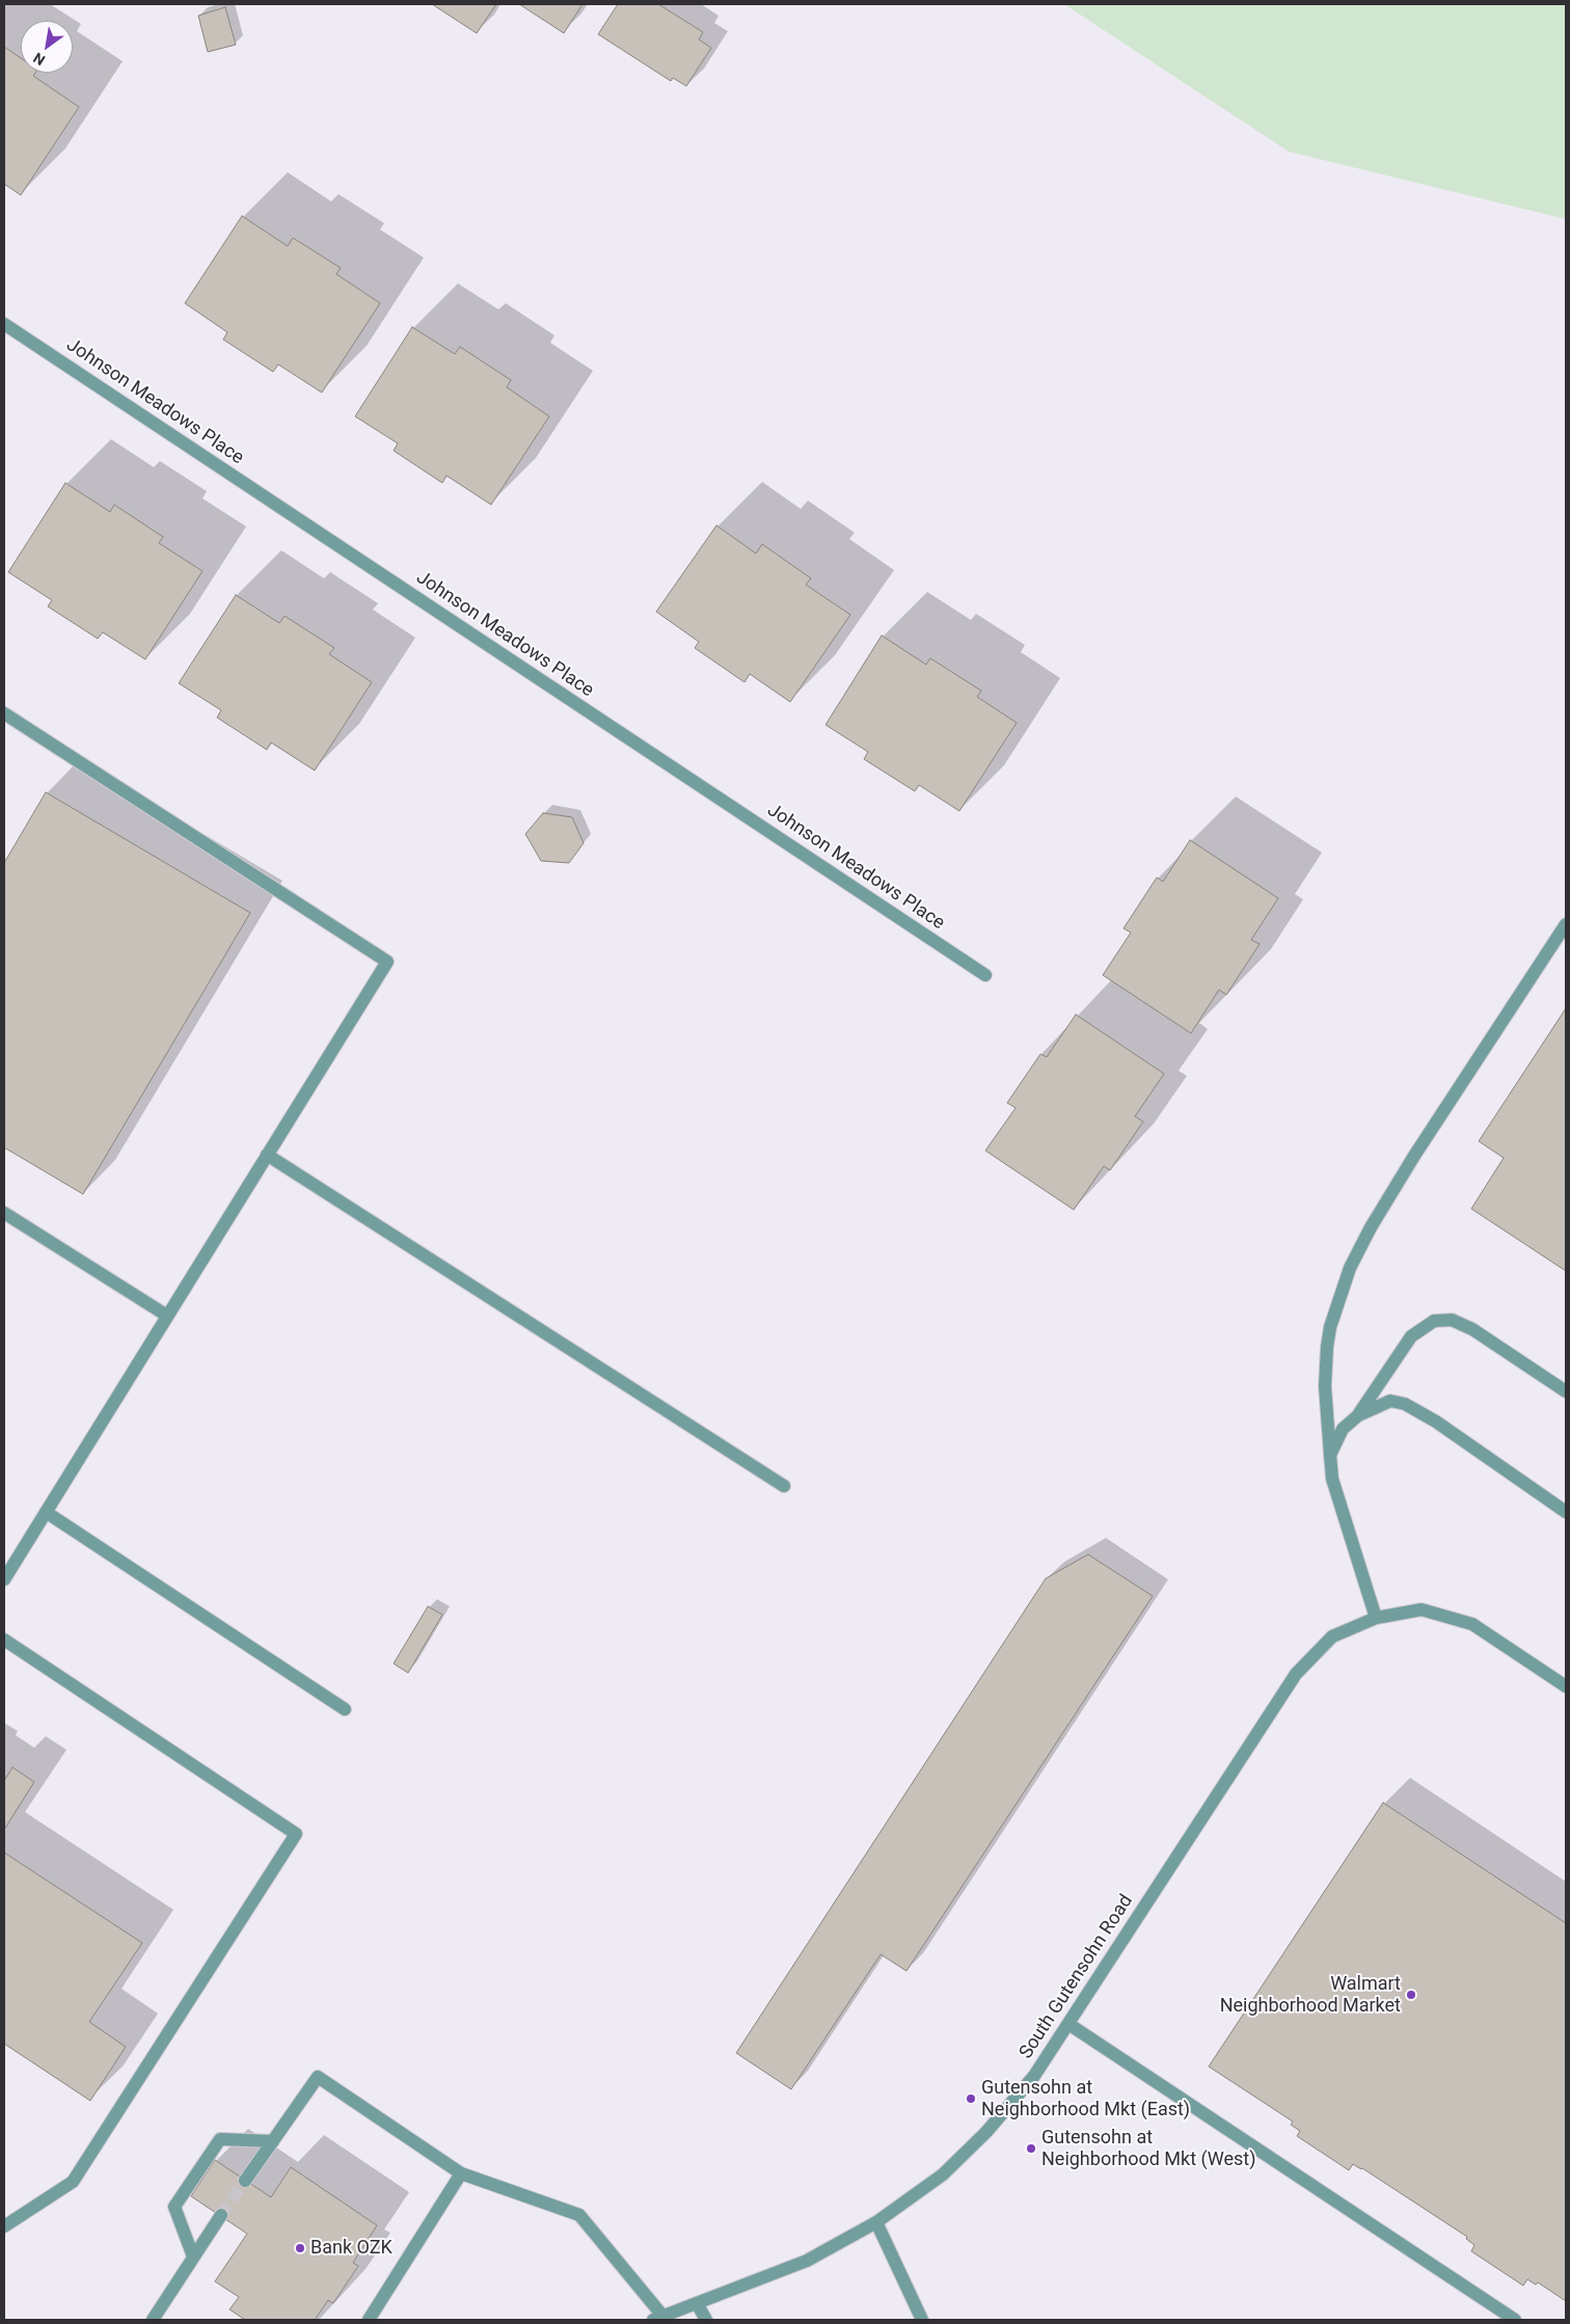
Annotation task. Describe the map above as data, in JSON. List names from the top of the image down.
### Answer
{
  "streets": {
    "street": ["Johnson Meadows Place", "South Gutensohn Road"]
  },
  "places": [
    "Walmart Neighborhood Market",
    "Gutensohn at Neighborhood Mkt (East)",
    "Gutensohn at Neighborhood Mkt (West)",
    "Bank OZK"
  ],
  "north": "bottom left"
}
